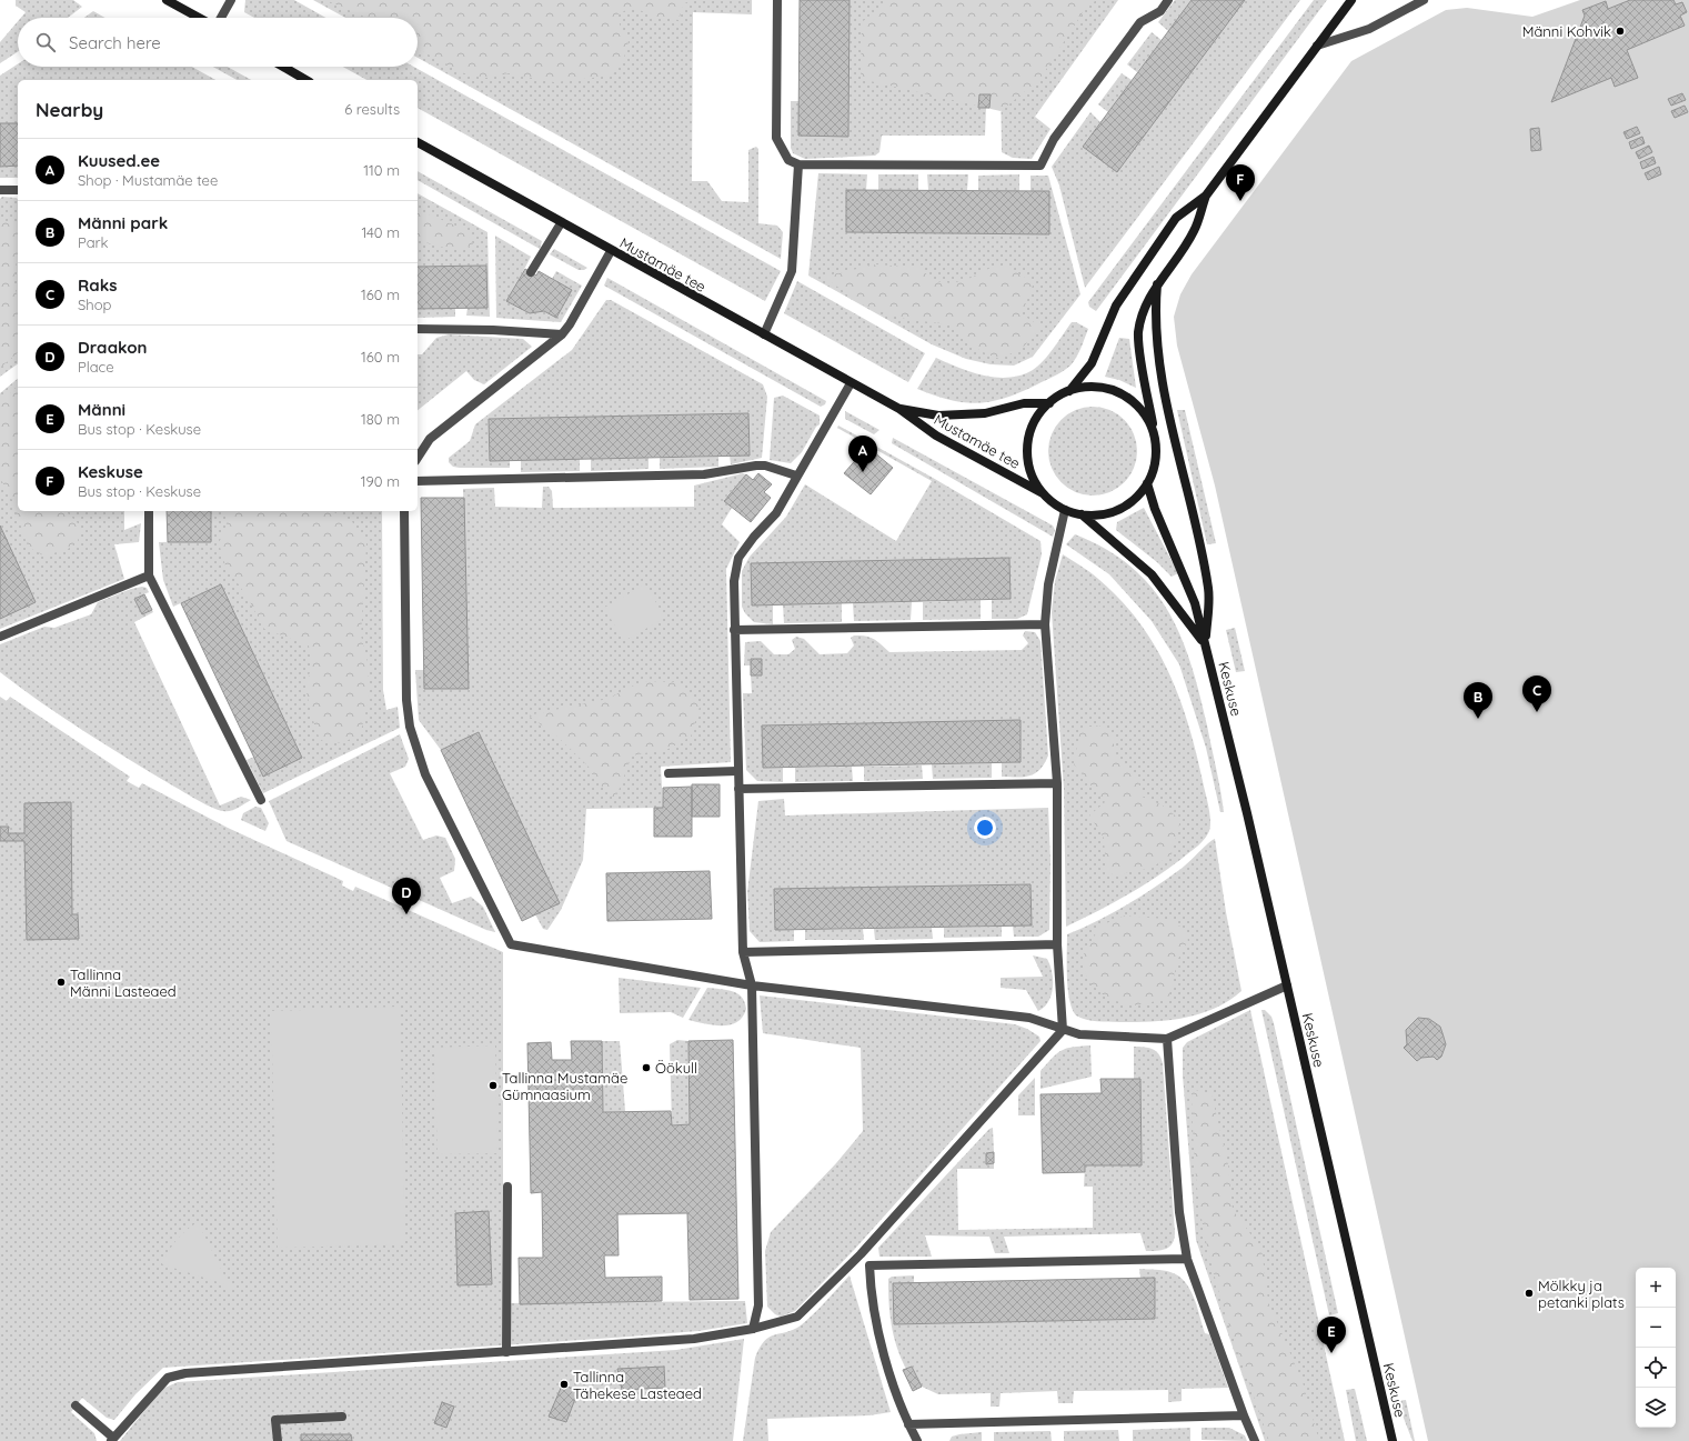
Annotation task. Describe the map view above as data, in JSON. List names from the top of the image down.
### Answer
{
  "streets": {
    "main road": ["Mustamäe tee", "Keskuse"]
  },
  "crossings": [
    ["Mustamäe tee", "Keskuse"]
  ],
  "places": [
    "Männi Kohvik",
    "Tallinna Männi Lasteaed",
    "Öökull",
    "Tallinna Mustamäe Gümnaasium",
    "Mölkky ja petanki plats",
    "Tallinna Tähekese Lasteaed"
  ],
  "page": {
    "search": "Search here",
    "heading": ["Nearby", "6 results"],
    "list": [
      {
        "mark": "A",
        "name": "Kuused.ee",
        "note": "Shop · Mustamäe tee",
        "value": "110 m"
      },
      {
        "mark": "B",
        "name": "Männi park",
        "note": "Park",
        "value": "140 m"
      },
      {
        "mark": "C",
        "name": "Raks",
        "note": "Shop",
        "value": "160 m"
      },
      {
        "mark": "D",
        "name": "Draakon",
        "note": "Place",
        "value": "160 m"
      },
      {
        "mark": "E",
        "name": "Männi",
        "note": "Bus stop · Keskuse",
        "value": "180 m"
      },
      {
        "mark": "F",
        "name": "Keskuse",
        "note": "Bus stop · Keskuse",
        "value": "190 m"
      }
    ],
    "pins": [
      "F",
      "A",
      "C",
      "B",
      "D",
      "E"
    ],
    "map_buttons": ["+", "−"]
  }
}
